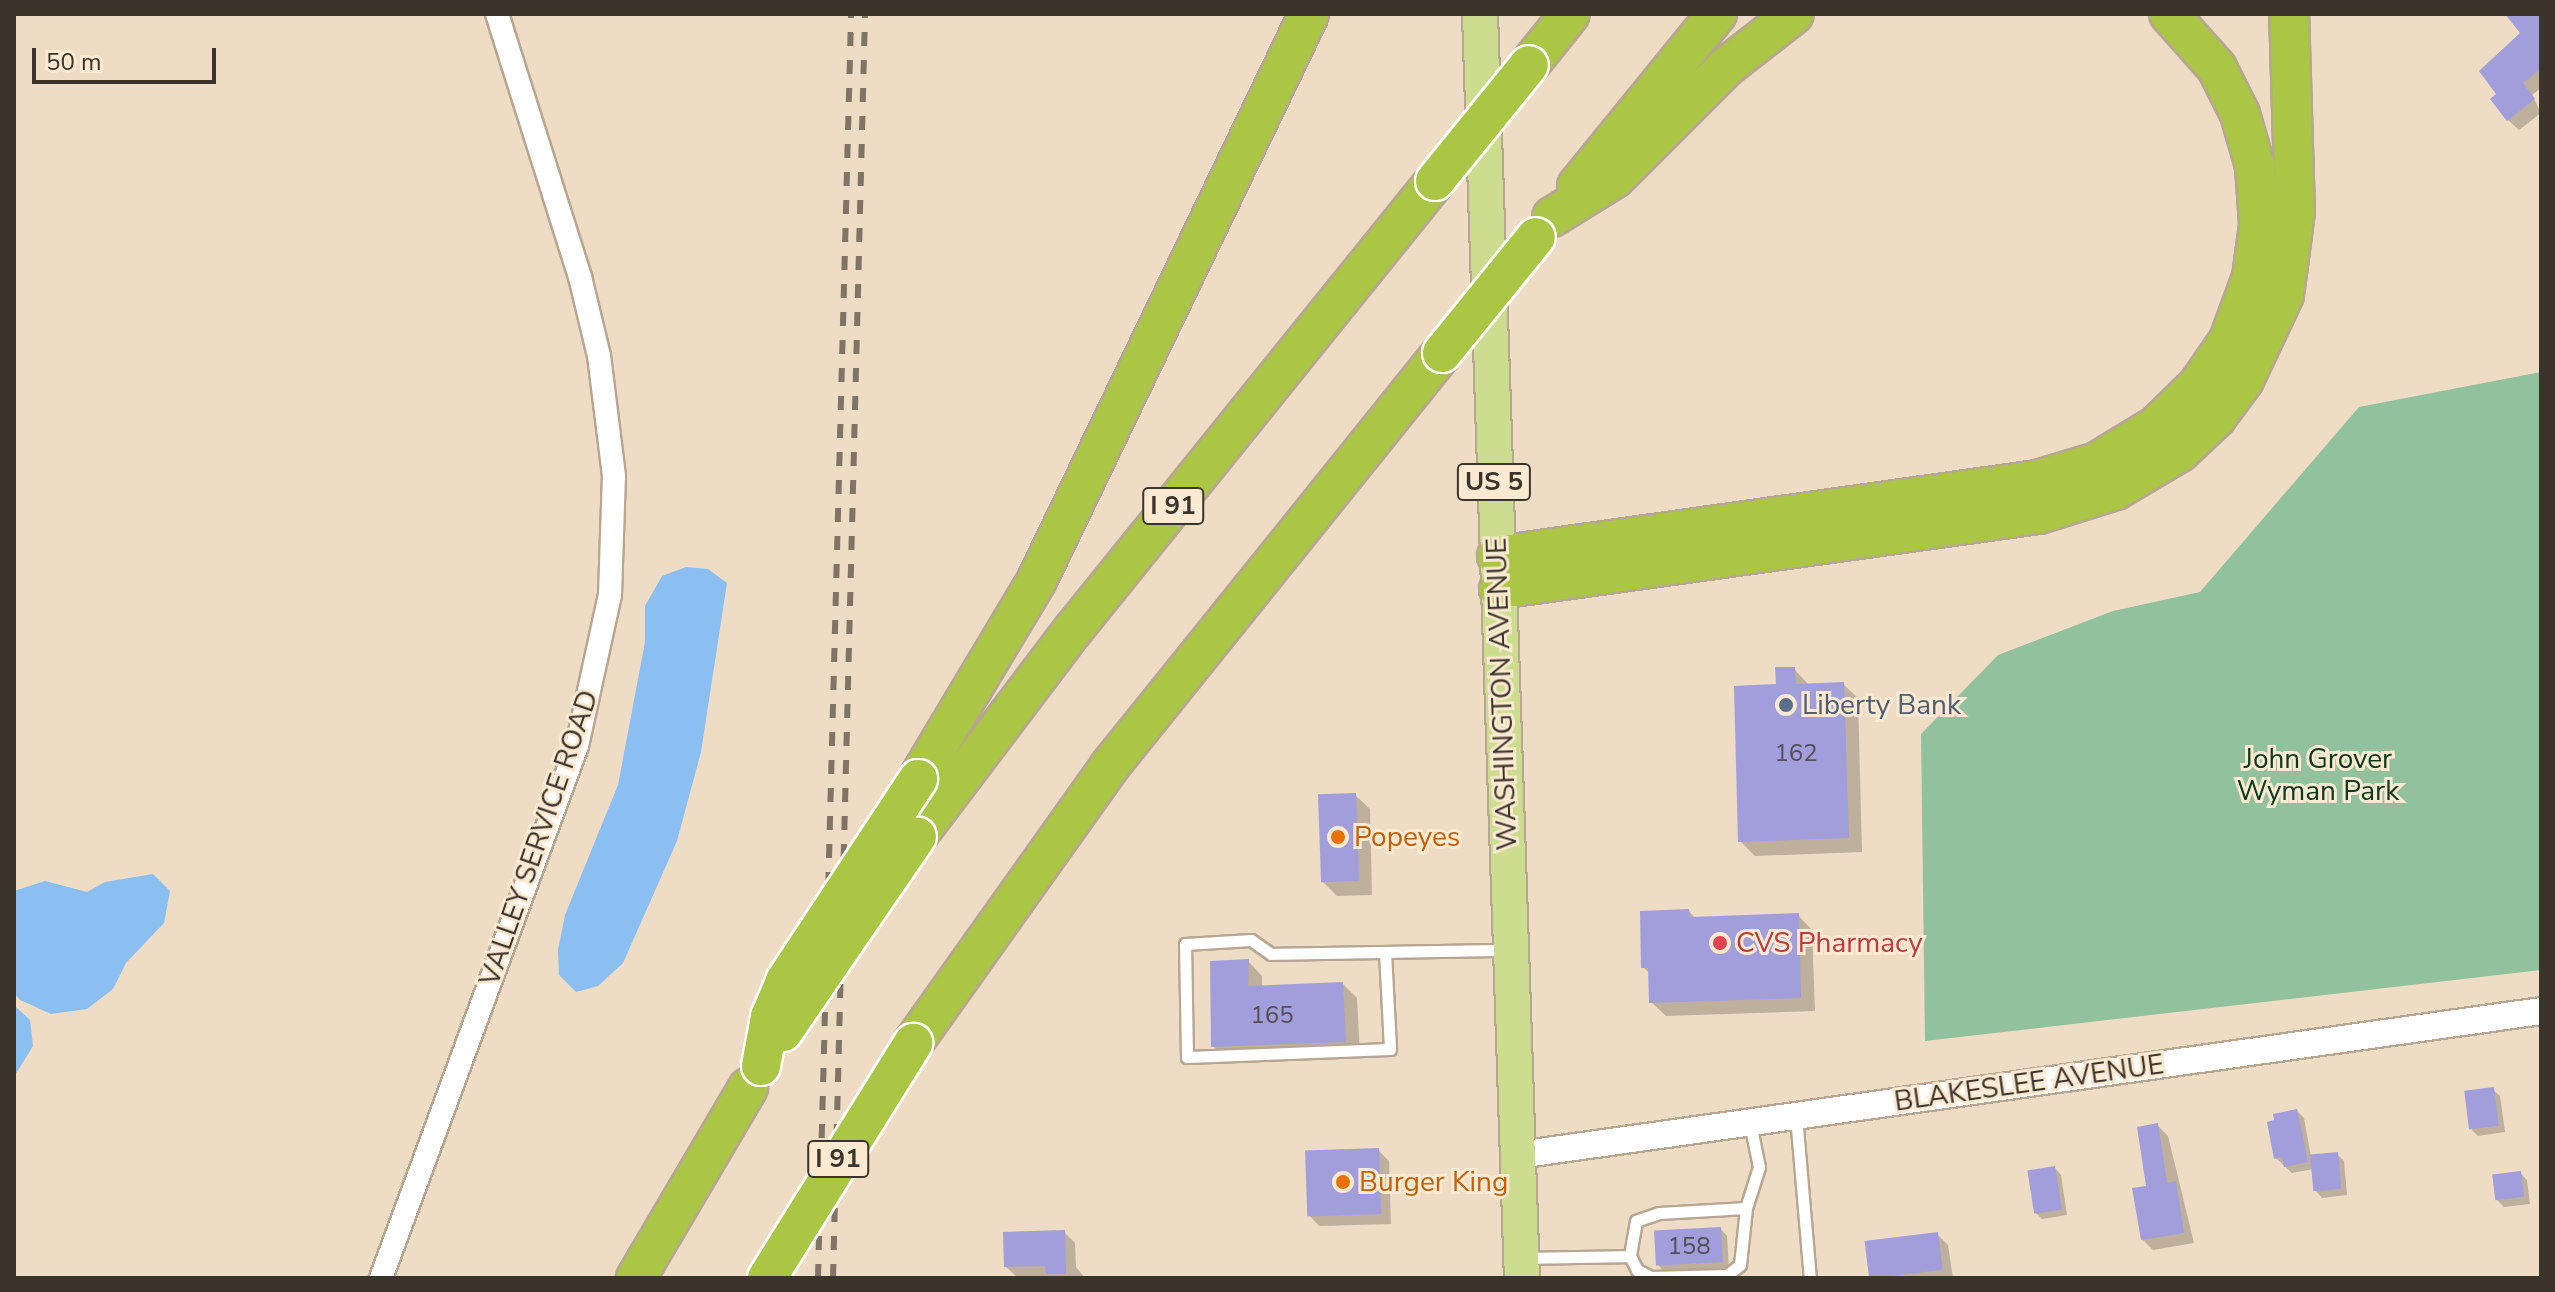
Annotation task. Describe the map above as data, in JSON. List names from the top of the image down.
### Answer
{
  "streets": {
    "highway": ["I 91"],
    "main road": ["US 5", "WASHINGTON AVENUE"],
    "street": ["VALLEY SERVICE ROAD", "BLAKESLEE AVENUE"]
  },
  "crossings": [
    ["WASHINGTON AVENUE", "BLAKESLEE AVENUE"]
  ],
  "parks": ["John Grover Wyman Park"],
  "places": [
    "Liberty Bank",
    "Popeyes",
    "CVS Pharmacy",
    "Burger King"
  ],
  "house_numbers": ["162", "165", "158"],
  "scale_bar": "50 m"
}
